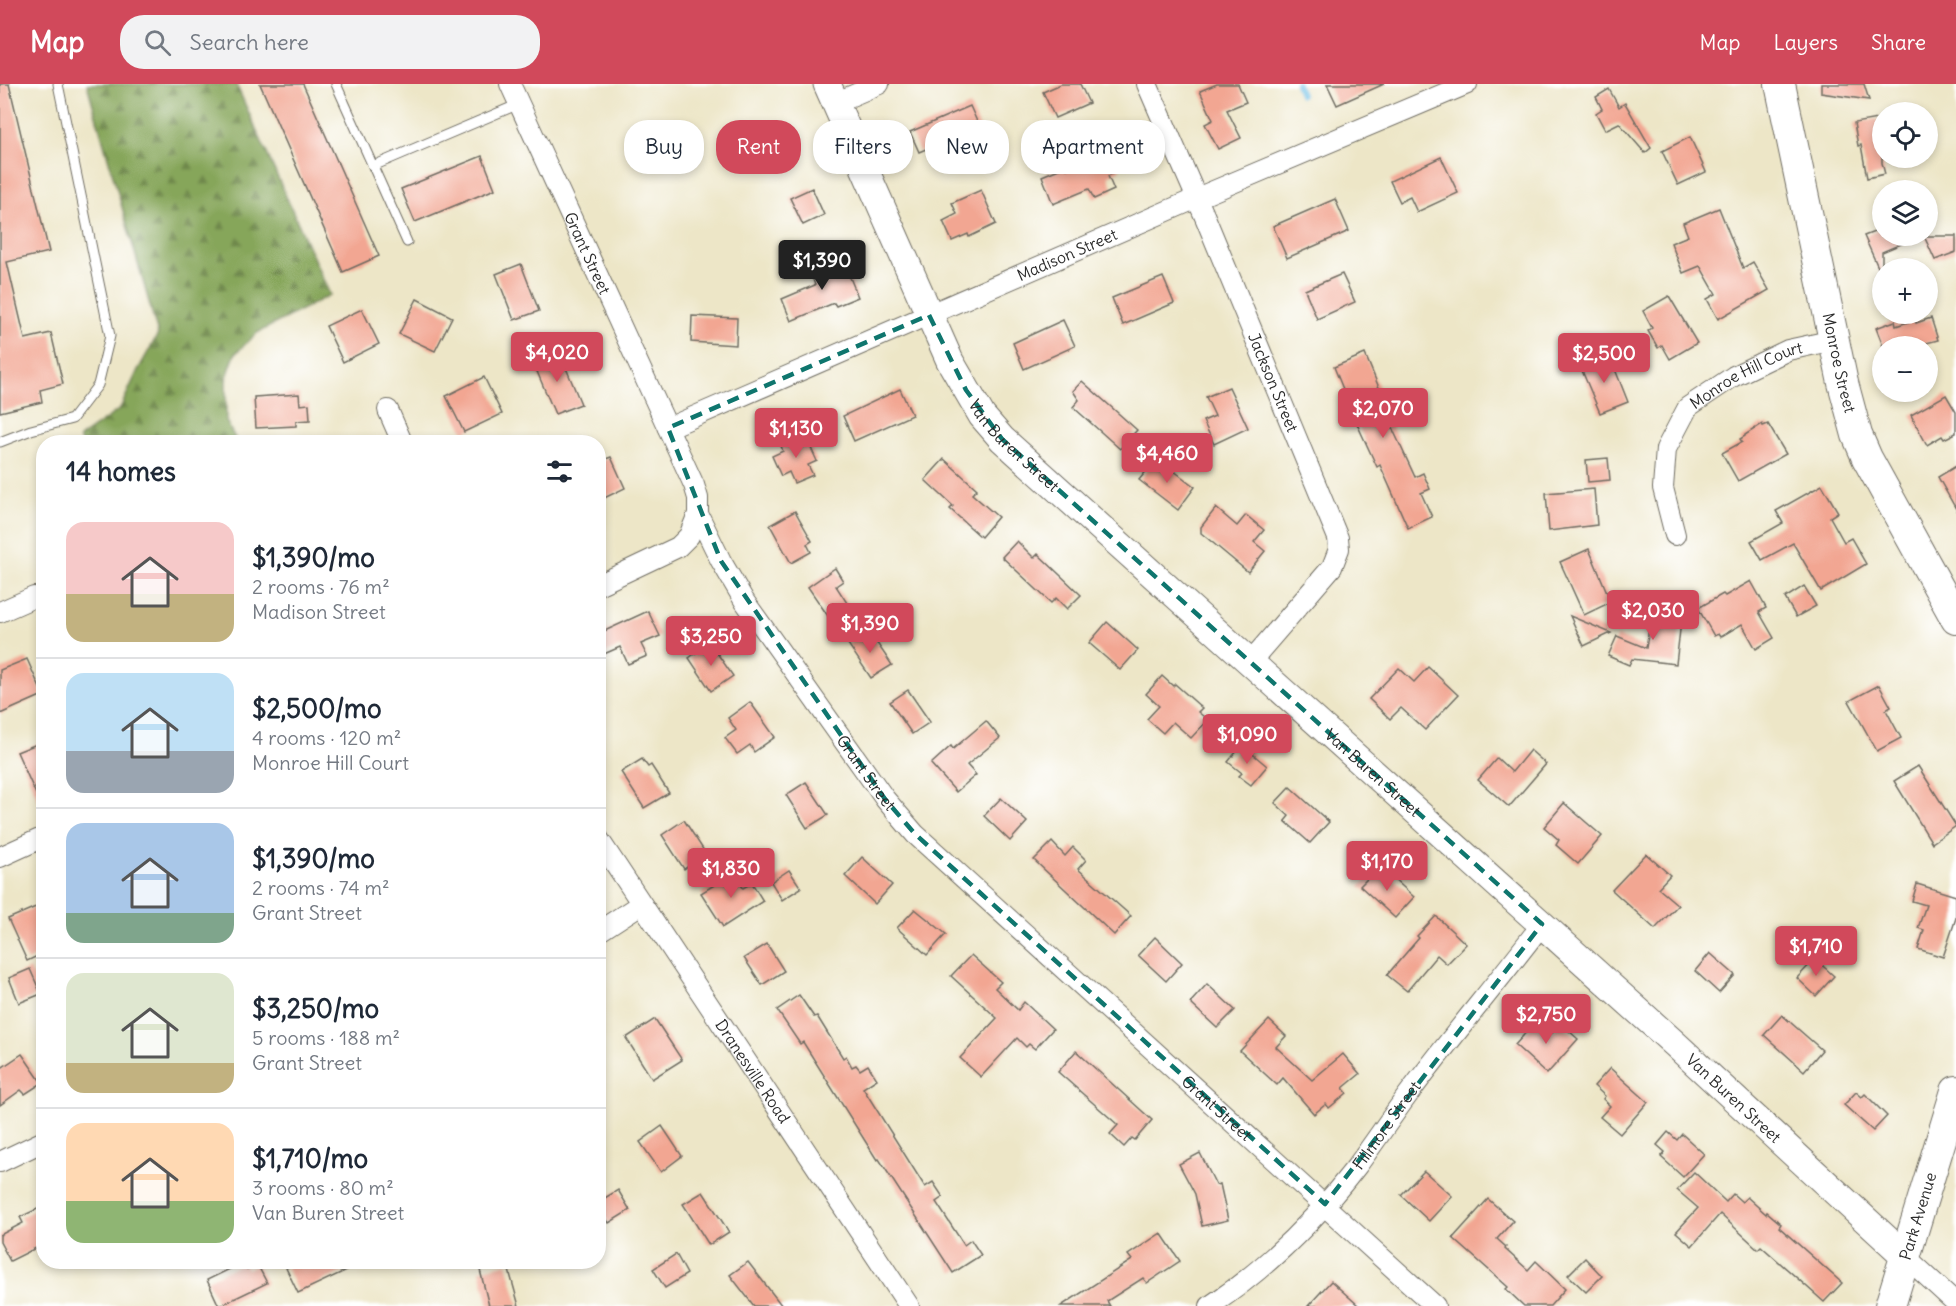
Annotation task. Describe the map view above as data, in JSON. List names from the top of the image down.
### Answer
{
  "streets": {
    "main road": ["Monroe Street", "Park Avenue"],
    "street": [
      "Grant Street",
      "Madison Street",
      "Monroe Hill Court",
      "Jackson Street",
      "Van Buren Street",
      "Dranesville Road",
      "Fillmore Street"
    ]
  },
  "crossings": [
    ["Grant Street", "Madison Street"],
    ["Grant Street", "Fillmore Street"],
    ["Madison Street", "Jackson Street"],
    ["Madison Street", "Van Buren Street"],
    ["Monroe Street", "Monroe Hill Court"],
    ["Jackson Street", "Van Buren Street"],
    ["Van Buren Street", "Fillmore Street"],
    ["Van Buren Street", "Park Avenue"]
  ],
  "page": {
    "header": "Map",
    "search": "Search here",
    "nav": ["Map", "Layers", "Share"],
    "map_buttons": ["+", "−"],
    "chip": [
      "Buy",
      "Rent",
      "Filters",
      "New",
      "Apartment"
    ],
    "price": [
      "$1,390",
      "$4,020",
      "$2,500",
      "$2,070",
      "$1,130",
      "$4,460",
      "$2,030",
      "$1,390",
      "$3,250",
      "$1,090",
      "$1,170",
      "$1,830",
      "$1,710",
      "$2,750"
    ],
    "heading": "14 homes",
    "list": [
      {
        "name": "$1,390/mo",
        "note": "2 rooms · 76 m² · Madison Street"
      },
      {
        "name": "$2,500/mo",
        "note": "4 rooms · 120 m² · Monroe Hill Court"
      },
      {
        "name": "$1,390/mo",
        "note": "2 rooms · 74 m² · Grant Street"
      },
      {
        "name": "$3,250/mo",
        "note": "5 rooms · 188 m² · Grant Street"
      },
      {
        "name": "$1,710/mo",
        "note": "3 rooms · 80 m² · Van Buren Street"
      }
    ]
  }
}
